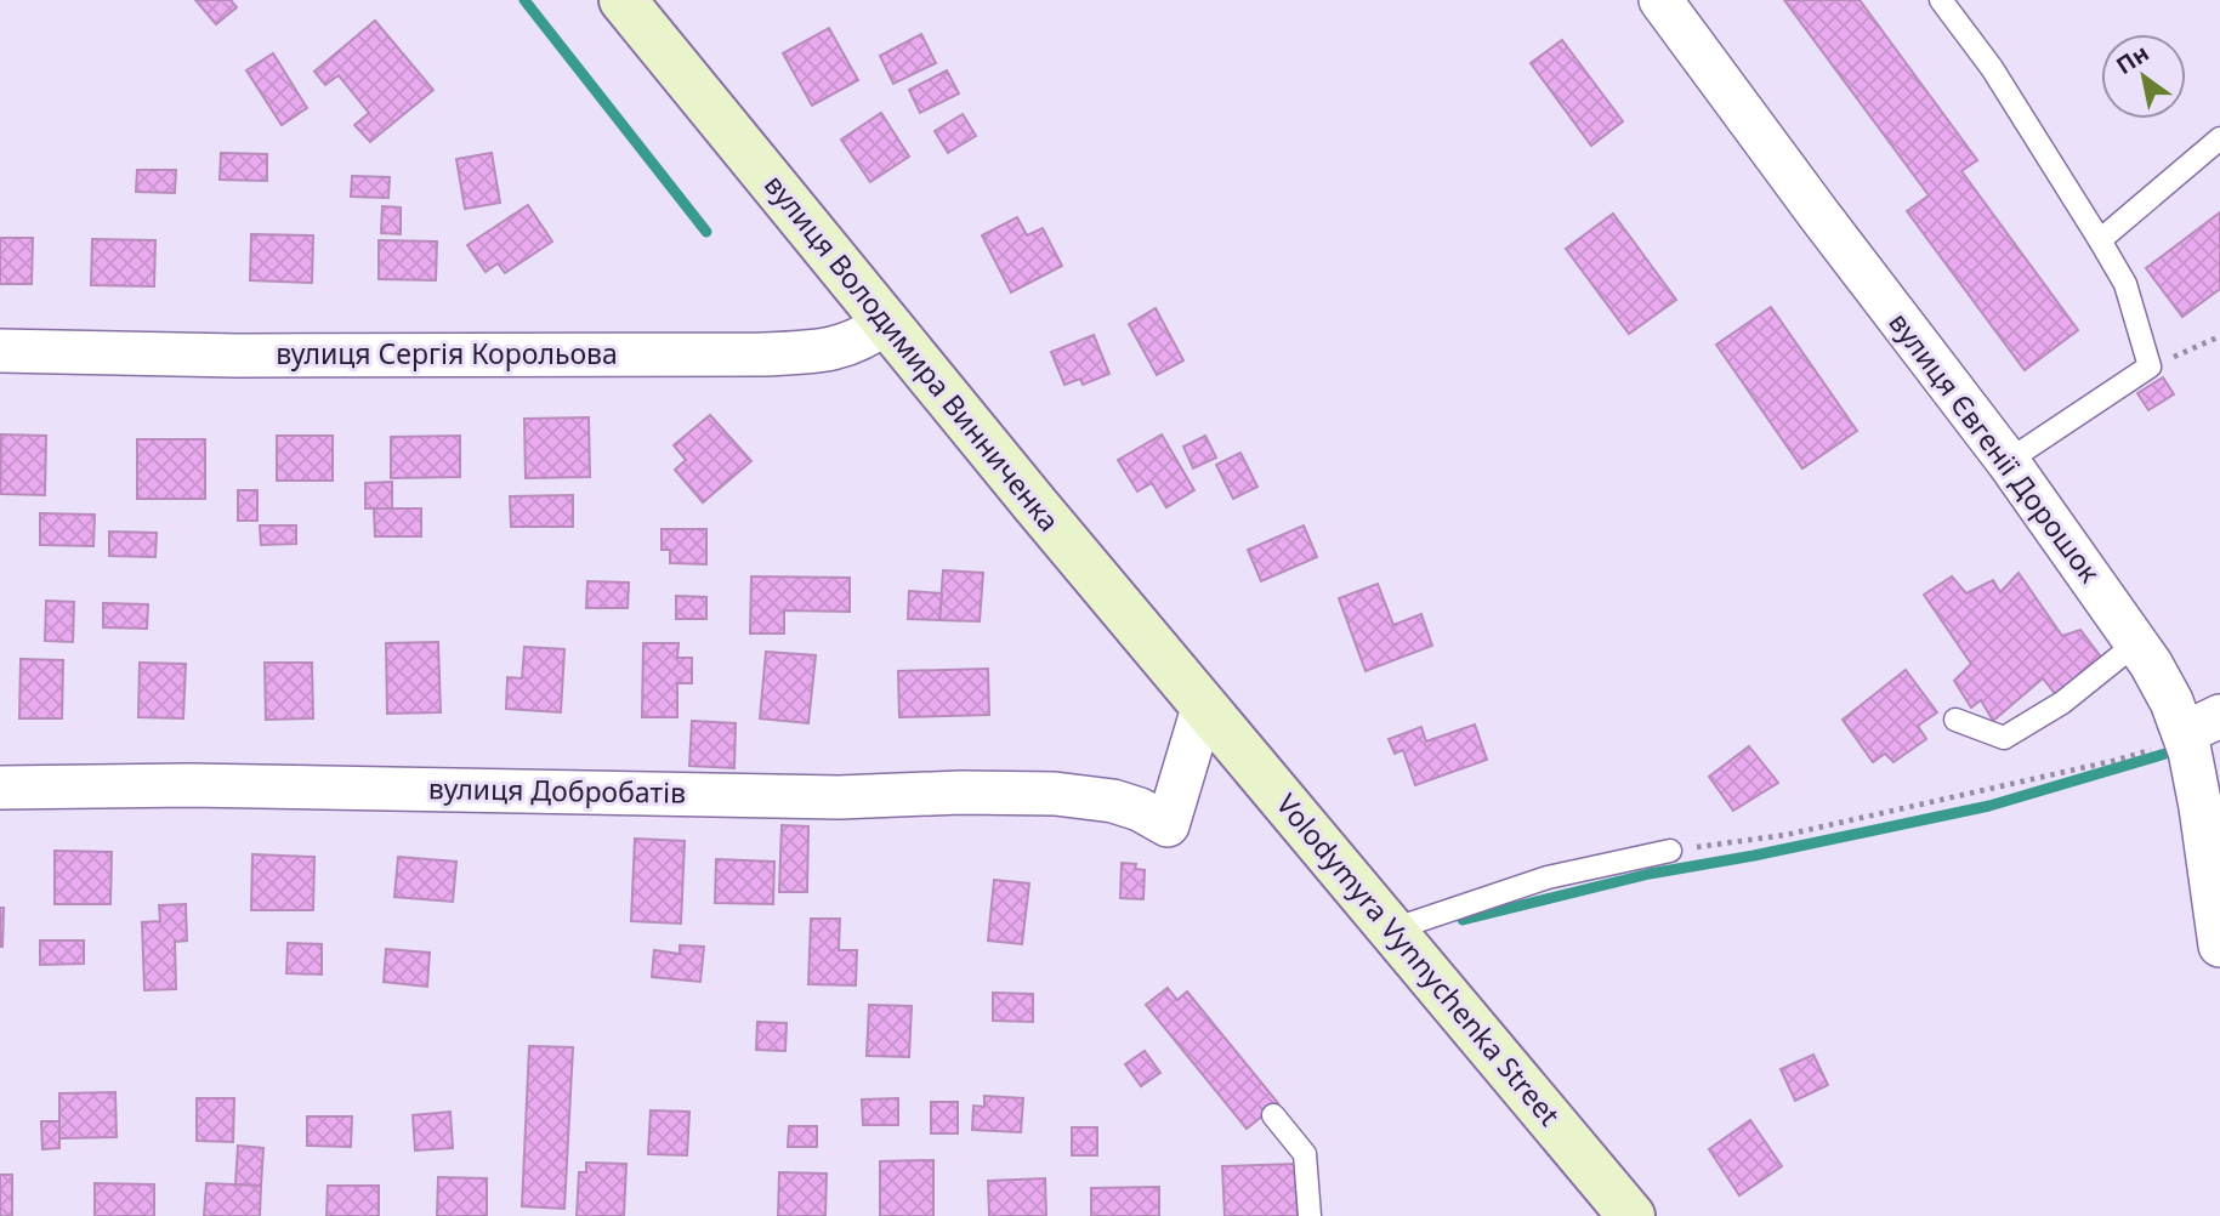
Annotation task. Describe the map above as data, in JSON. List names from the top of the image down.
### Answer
{
  "streets": {
    "main road": ["вулиця Володимира Винниченка", "Volodymyra Vynnychenka Street"],
    "street": ["вулиця Сергія Корольова", "вулиця Євгенії Дорошок", "вулиця Добробатів"]
  },
  "crossings": [
    ["вулиця Володимира Винниченка", "вулиця Сергія Корольова"],
    ["вулиця Володимира Винниченка", "вулиця Добробатів"],
    ["вулиця Володимира Винниченка", "Volodymyra Vynnychenka Street"],
    ["вулиця Добробатів", "Volodymyra Vynnychenka Street"]
  ],
  "north": "top left"
}
